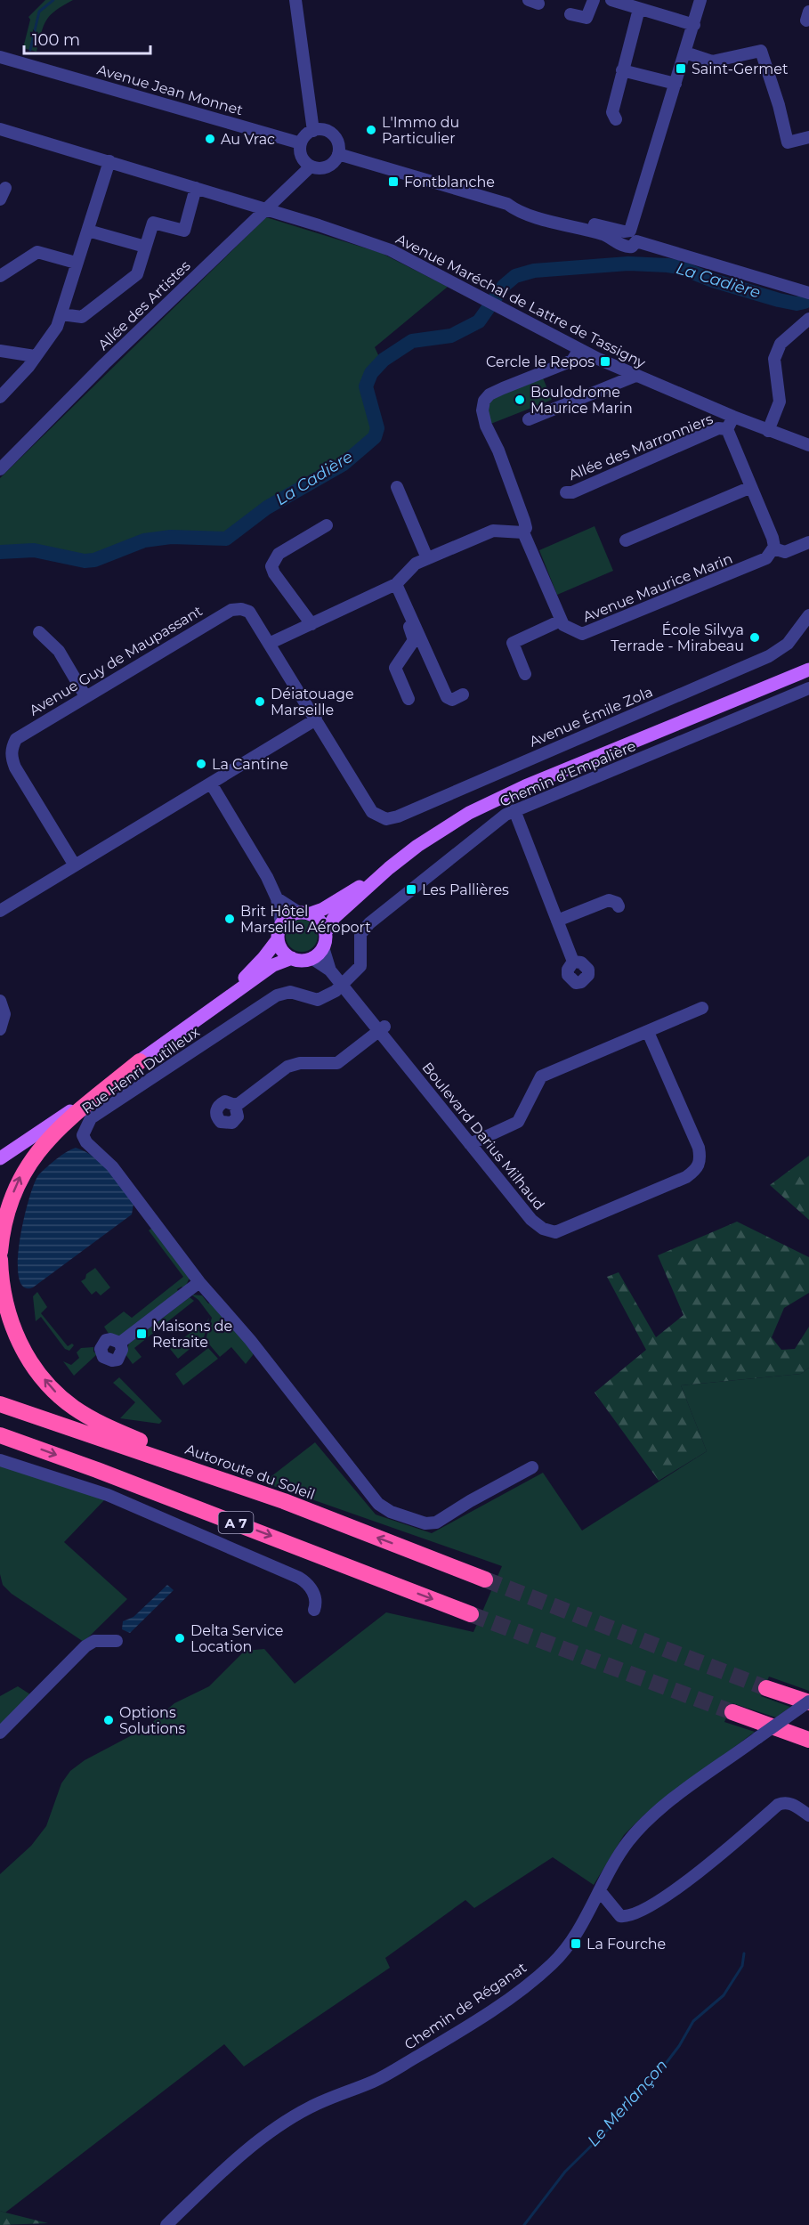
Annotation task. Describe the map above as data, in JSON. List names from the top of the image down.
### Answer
{
  "streets": {
    "highway": ["Autoroute du Soleil", "A 7"],
    "street": [
      "Avenue Jean Monnet",
      "Avenue Maréchal de Lattre de Tassigny",
      "Allée des Artistes",
      "Allée des Marronniers",
      "Avenue Maurice Marin",
      "Avenue Guy de Maupassant",
      "Avenue Émile Zola",
      "Chemin d'Empalière",
      "Rue Henri Dutilleux",
      "Boulevard Darius Milhaud",
      "Chemin de Réganat"
    ]
  },
  "crossings": [
    ["Avenue Jean Monnet", "Allée des Artistes"],
    ["Avenue Maréchal de Lattre de Tassigny", "Allée des Artistes"],
    ["Avenue Guy de Maupassant", "Avenue Émile Zola"],
    ["Chemin d'Empalière", "Rue Henri Dutilleux"],
    ["Chemin d'Empalière", "Boulevard Darius Milhaud"],
    ["Rue Henri Dutilleux", "Boulevard Darius Milhaud"]
  ],
  "water": ["La Cadière", "Le Merlançon"],
  "places": {
    "transit": [
      "Saint-Germet",
      "Fontblanche",
      "Cercle le Repos",
      "Les Pallières",
      "Maisons de Retraite",
      "La Fourche"
    ],
    "other": [
      "L'Immo du Particulier",
      "Au Vrac",
      "Boulodrome Maurice Marin",
      "École Silvya Terrade - Mirabeau",
      "Déiatouage Marseille",
      "La Cantine",
      "Brit Hôtel Marseille Aéroport",
      "Delta Service Location",
      "Options Solutions"
    ]
  },
  "scale_bar": "100 m"
}
